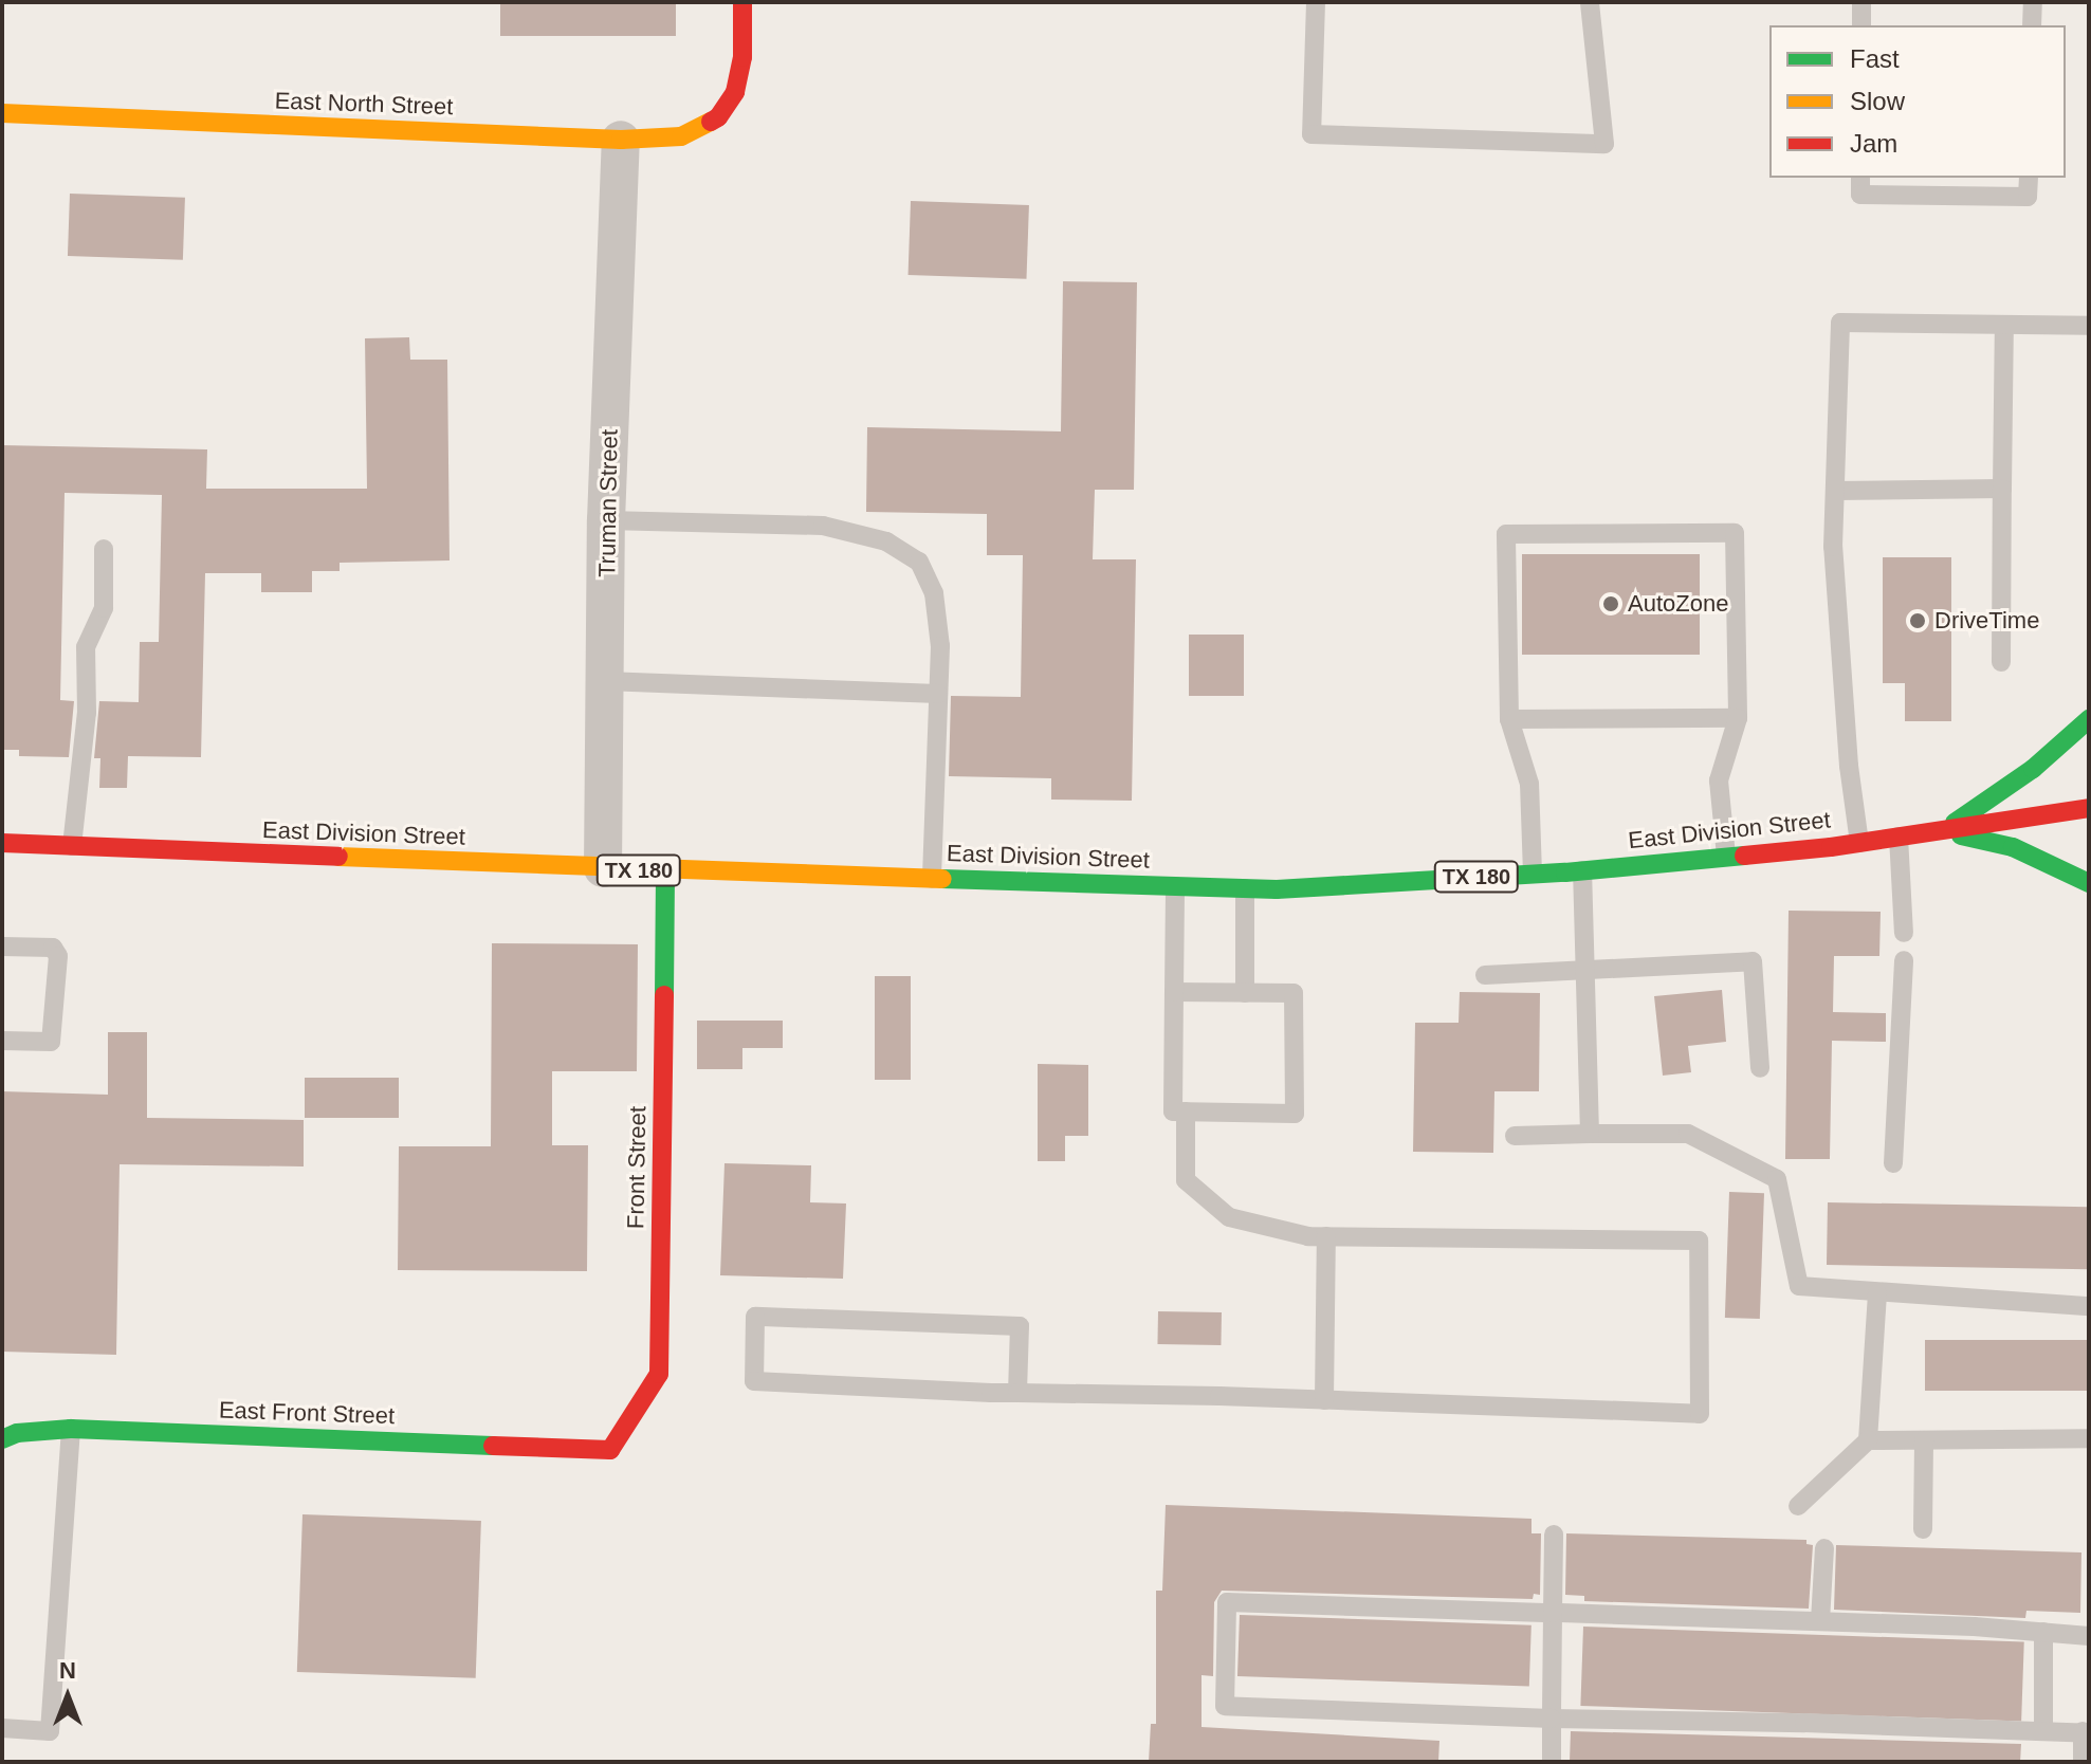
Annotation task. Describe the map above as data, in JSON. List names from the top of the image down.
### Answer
{
  "streets": {
    "main road": [
      "East North Street",
      "East Division Street",
      "TX 180",
      "Front Street",
      "East Front Street"
    ],
    "street": ["Truman Street"]
  },
  "crossings": [
    ["East North Street", "Truman Street"],
    ["Truman Street", "East Division Street"],
    ["East Division Street", "Front Street"],
    ["Front Street", "East Front Street"]
  ],
  "places": ["AutoZone", "DriveTime"],
  "legend": ["Fast", "Slow", "Jam"],
  "north": "top"
}
